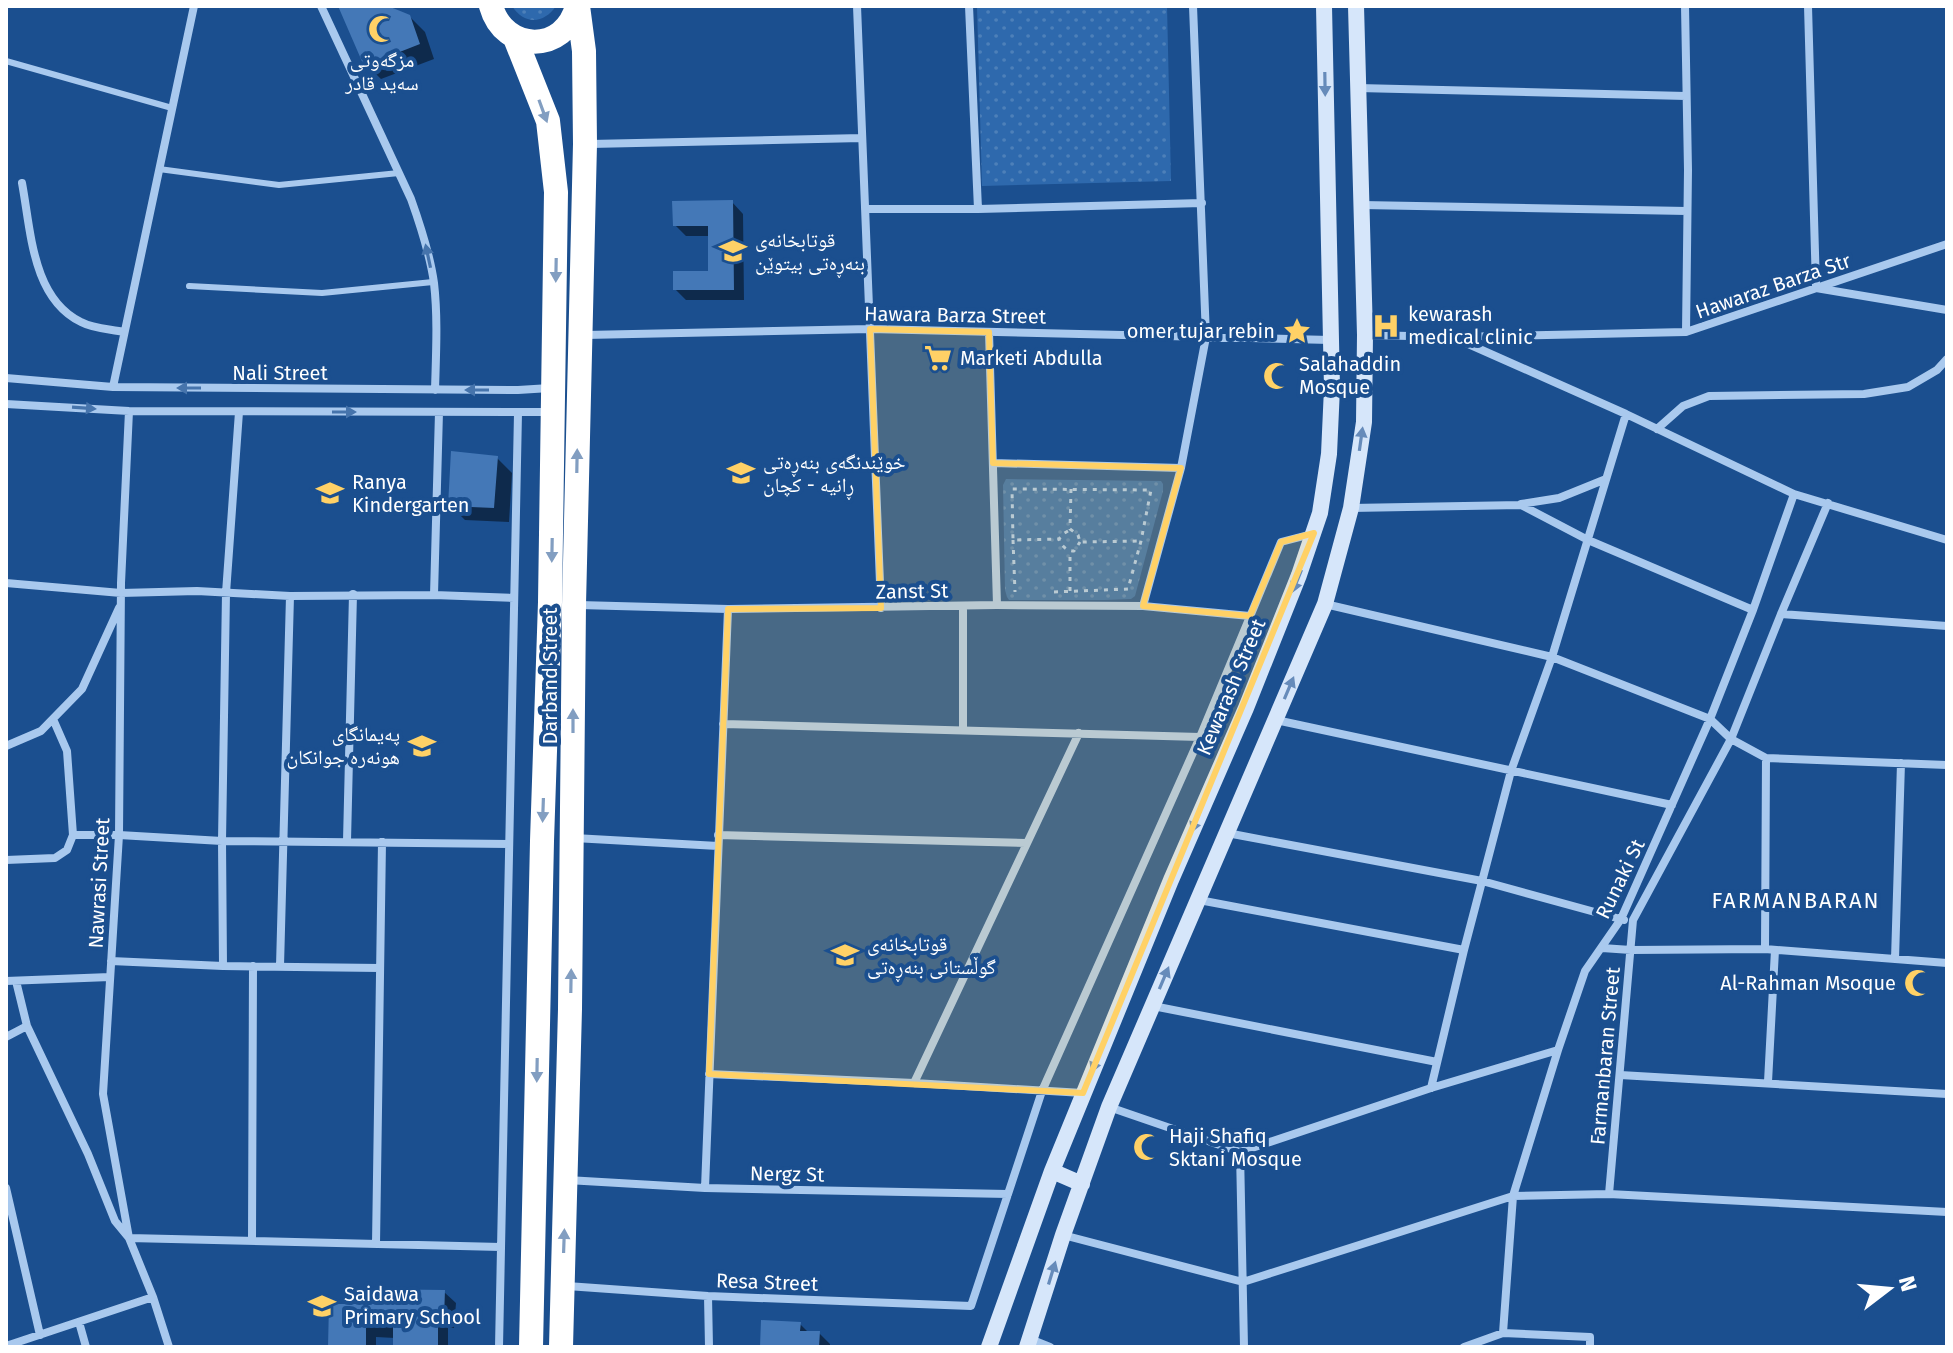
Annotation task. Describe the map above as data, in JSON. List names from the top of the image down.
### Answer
{
  "streets": {
    "highway": ["Darband Street"],
    "main road": ["Kewarash Street"],
    "street": [
      "Hawaraz Barza Str",
      "Hawara Barza Street",
      "Nali Street",
      "Zanst St",
      "Runaki St",
      "Nawrasi Street",
      "Farmanbaran Street",
      "Nergz St",
      "Resa Street"
    ]
  },
  "crossings": [
    ["Hawara Barza Street", "Darband Street"],
    ["Hawara Barza Street", "Kewarash Street"],
    ["Nali Street", "Darband Street"],
    ["Nali Street", "Nawrasi Street"],
    ["Zanst St", "Darband Street"],
    ["Darband Street", "Nergz St"],
    ["Darband Street", "Resa Street"],
    ["Runaki St", "Farmanbaran Street"],
    ["Nergz St", "Resa Street"]
  ],
  "districts": ["FARMANBARAN"],
  "places": {
    "mosque": [
      "مزگەوتی سەید قادر",
      "Salahaddin Mosque",
      "Al-Rahman Msoque",
      "Haji Shafiq Sktani Mosque"
    ],
    "school or university": [
      "قوتابخانەی بنەڕەتی بیتوێن",
      "خوێندنگەی بنەڕەتی ڕانیە - کچان",
      "Ranya Kindergarten",
      "پەیمانگای هونەرە جوانکان",
      "قوتابخانه‌ی گوڵستانی بنه‌ڕه‌تی",
      "Saidawa Primary School"
    ],
    "hospital": ["kewarash medical clinic"],
    "place": ["omer tujar rebin"],
    "supermarket": ["Marketi Abdulla"]
  },
  "north": "right"
}
